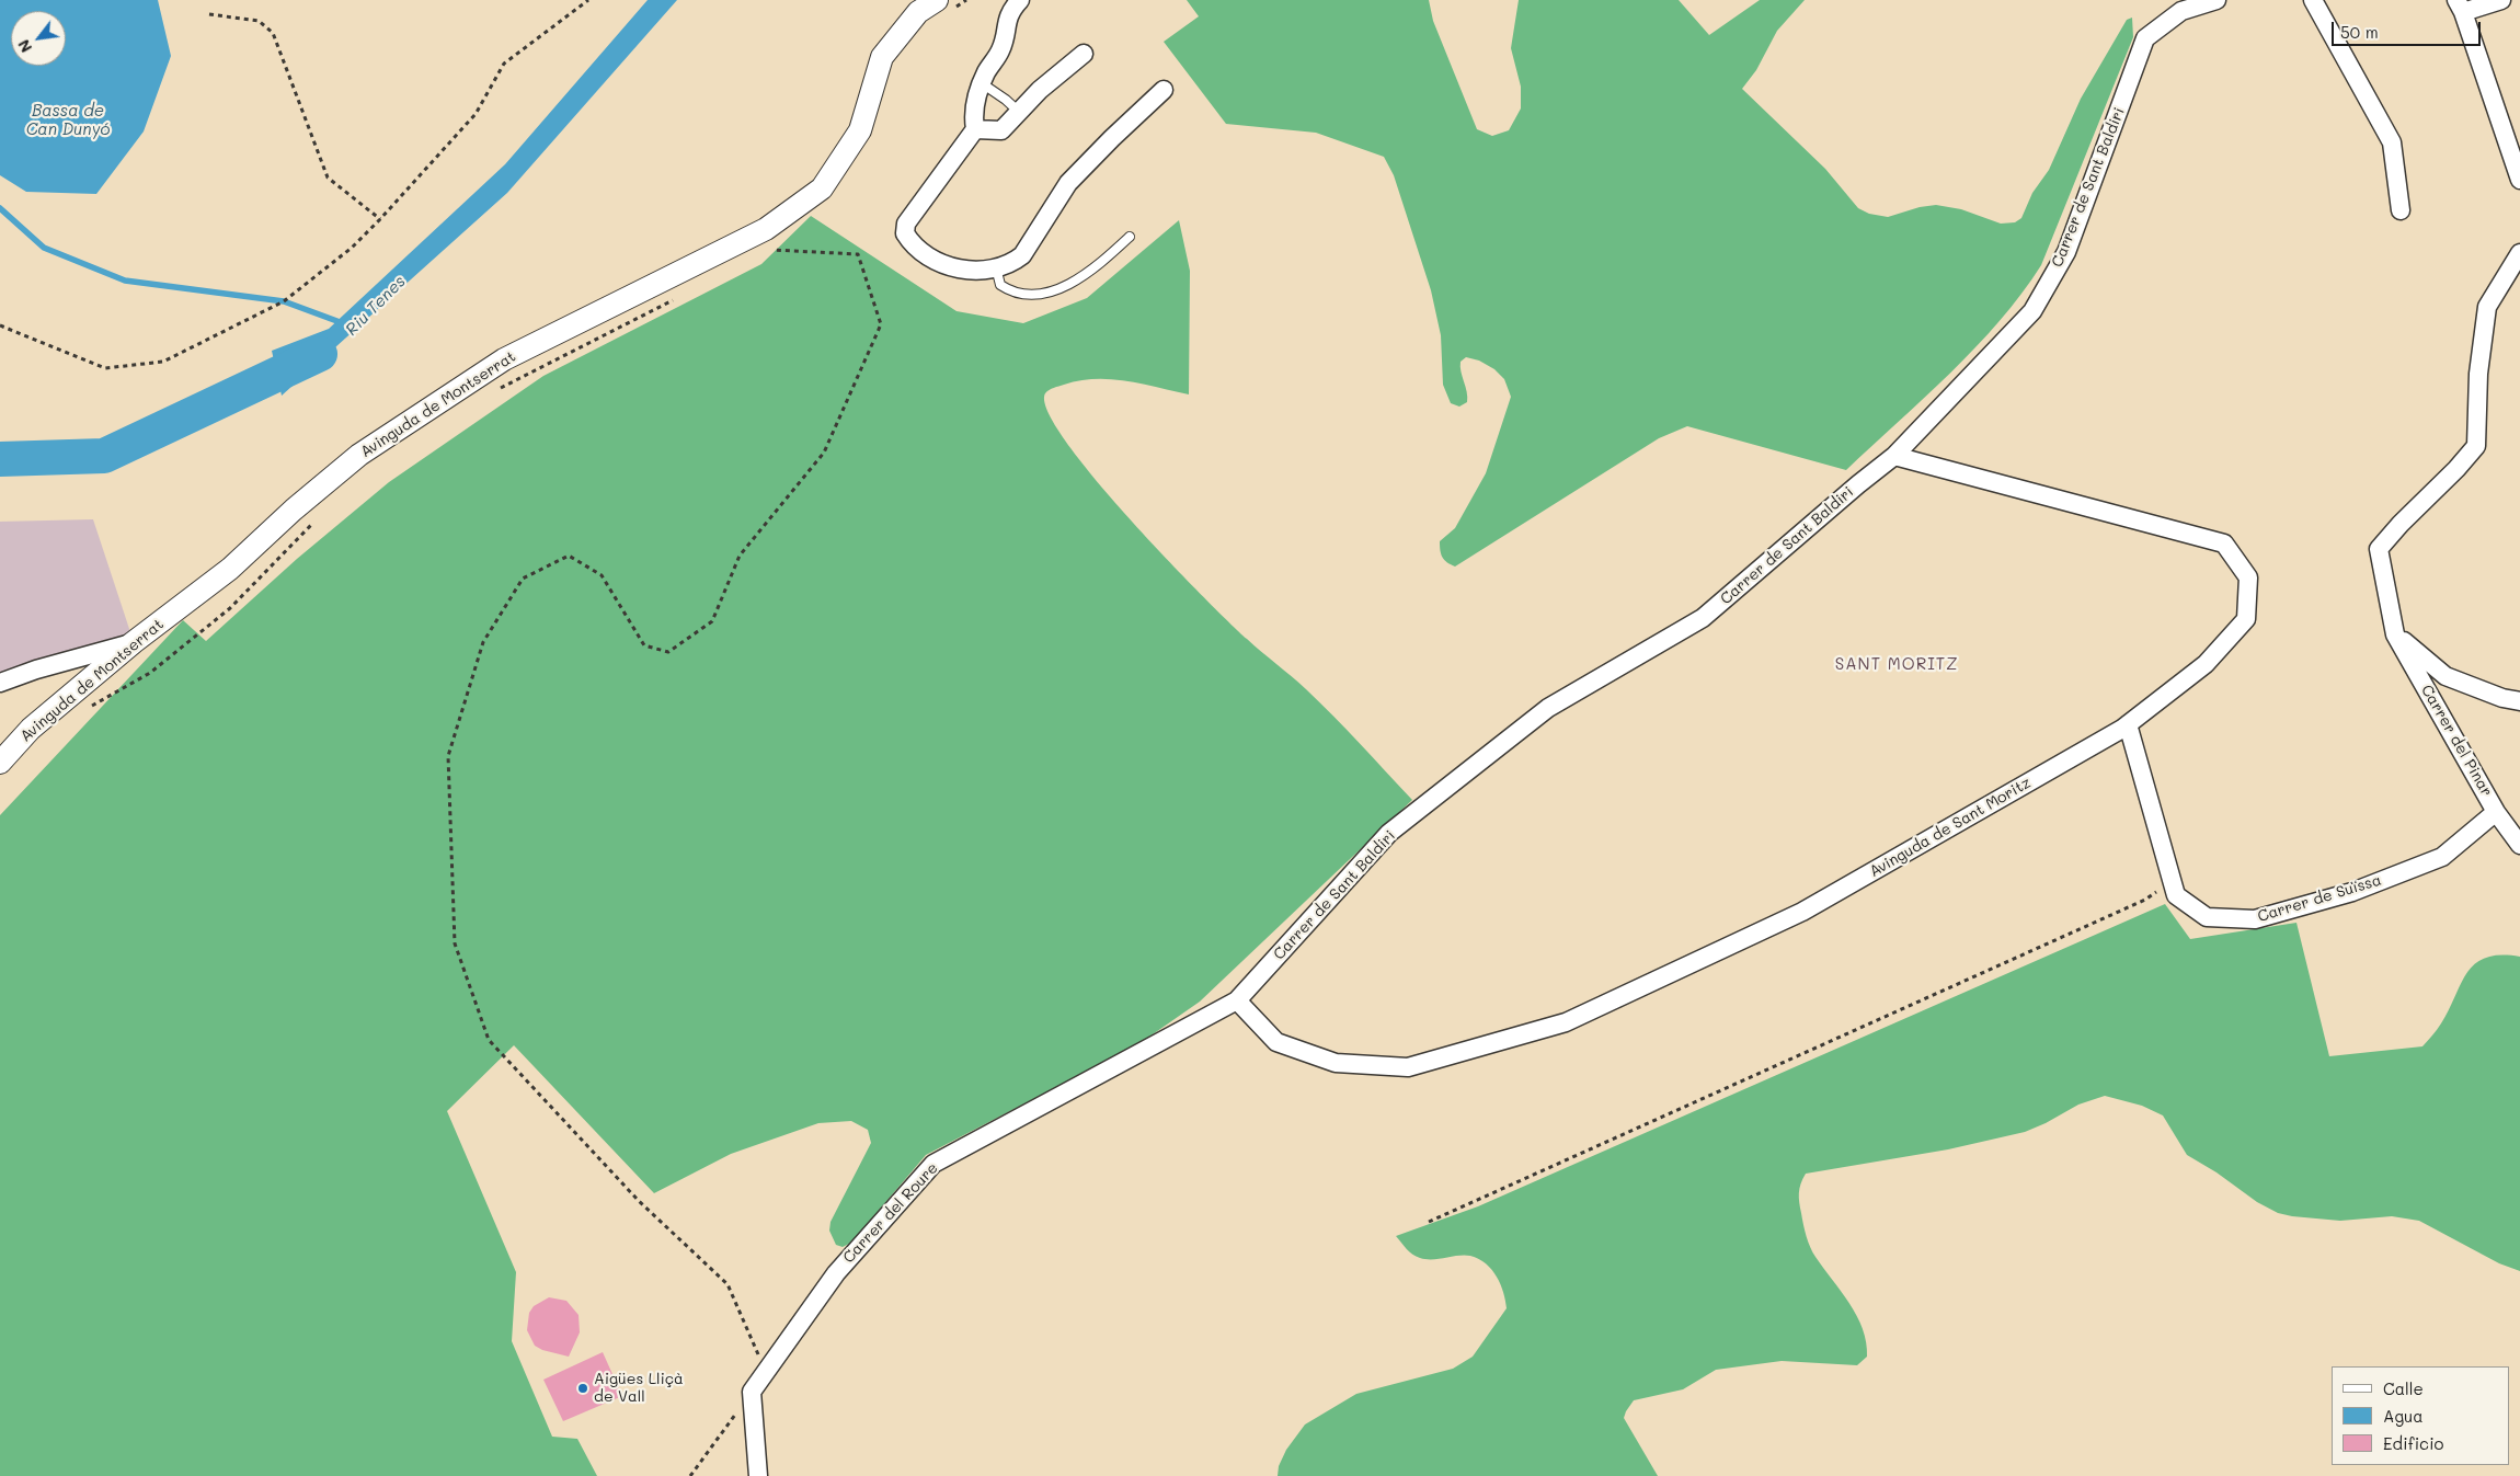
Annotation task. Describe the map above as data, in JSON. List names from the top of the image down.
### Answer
{
  "streets": {
    "street": [
      "Carrer de Sant Baldiri",
      "Avinguda de Montserrat",
      "Carrer del Pinar",
      "Avinguda de Sant Moritz",
      "Carrer de Suïssa",
      "Carrer del Roure"
    ]
  },
  "crossings": [
    ["Carrer de Sant Baldiri", "Avinguda de Sant Moritz"],
    ["Carrer de Sant Baldiri", "Carrer del Roure"],
    ["Carrer del Pinar", "Carrer de Suïssa"],
    ["Avinguda de Sant Moritz", "Carrer de Suïssa"],
    ["Avinguda de Sant Moritz", "Carrer del Roure"]
  ],
  "districts": ["SANT MORITZ"],
  "water": ["Bassa de Can Dunyó", "Riu Tenes"],
  "places": ["Aigües Lliçà de Vall"],
  "legend": ["Calle", "Agua", "Edificio"],
  "scale_bar": "50 m",
  "north": "bottom left"
}
